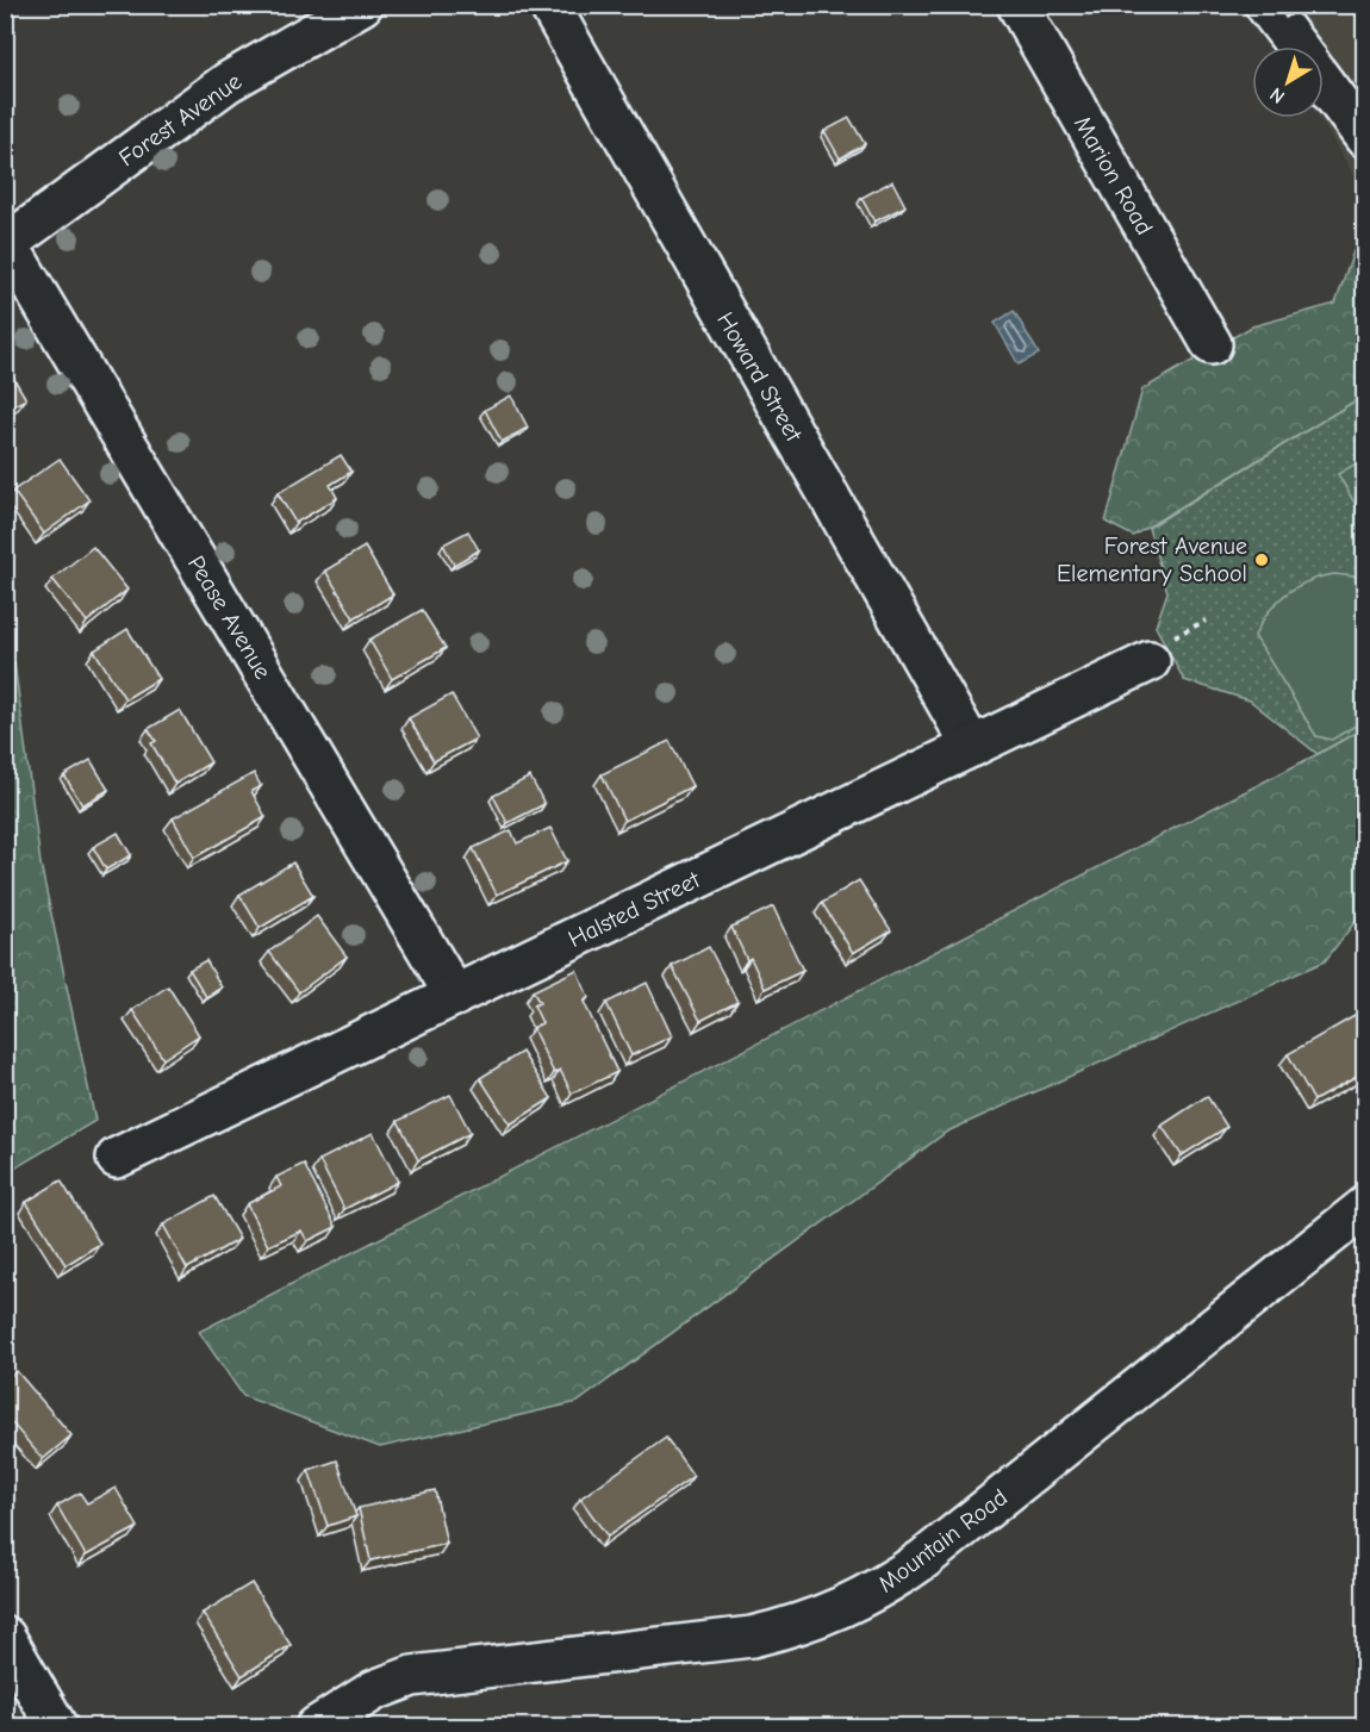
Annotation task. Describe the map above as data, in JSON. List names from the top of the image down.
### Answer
{
  "streets": {
    "street": [
      "Forest Avenue",
      "Marion Road",
      "Howard Street",
      "Pease Avenue",
      "Halsted Street",
      "Mountain Road"
    ]
  },
  "crossings": [
    ["Forest Avenue", "Pease Avenue"],
    ["Howard Street", "Halsted Street"],
    ["Pease Avenue", "Halsted Street"]
  ],
  "places": ["Forest Avenue Elementary School"],
  "north": "bottom left"
}
